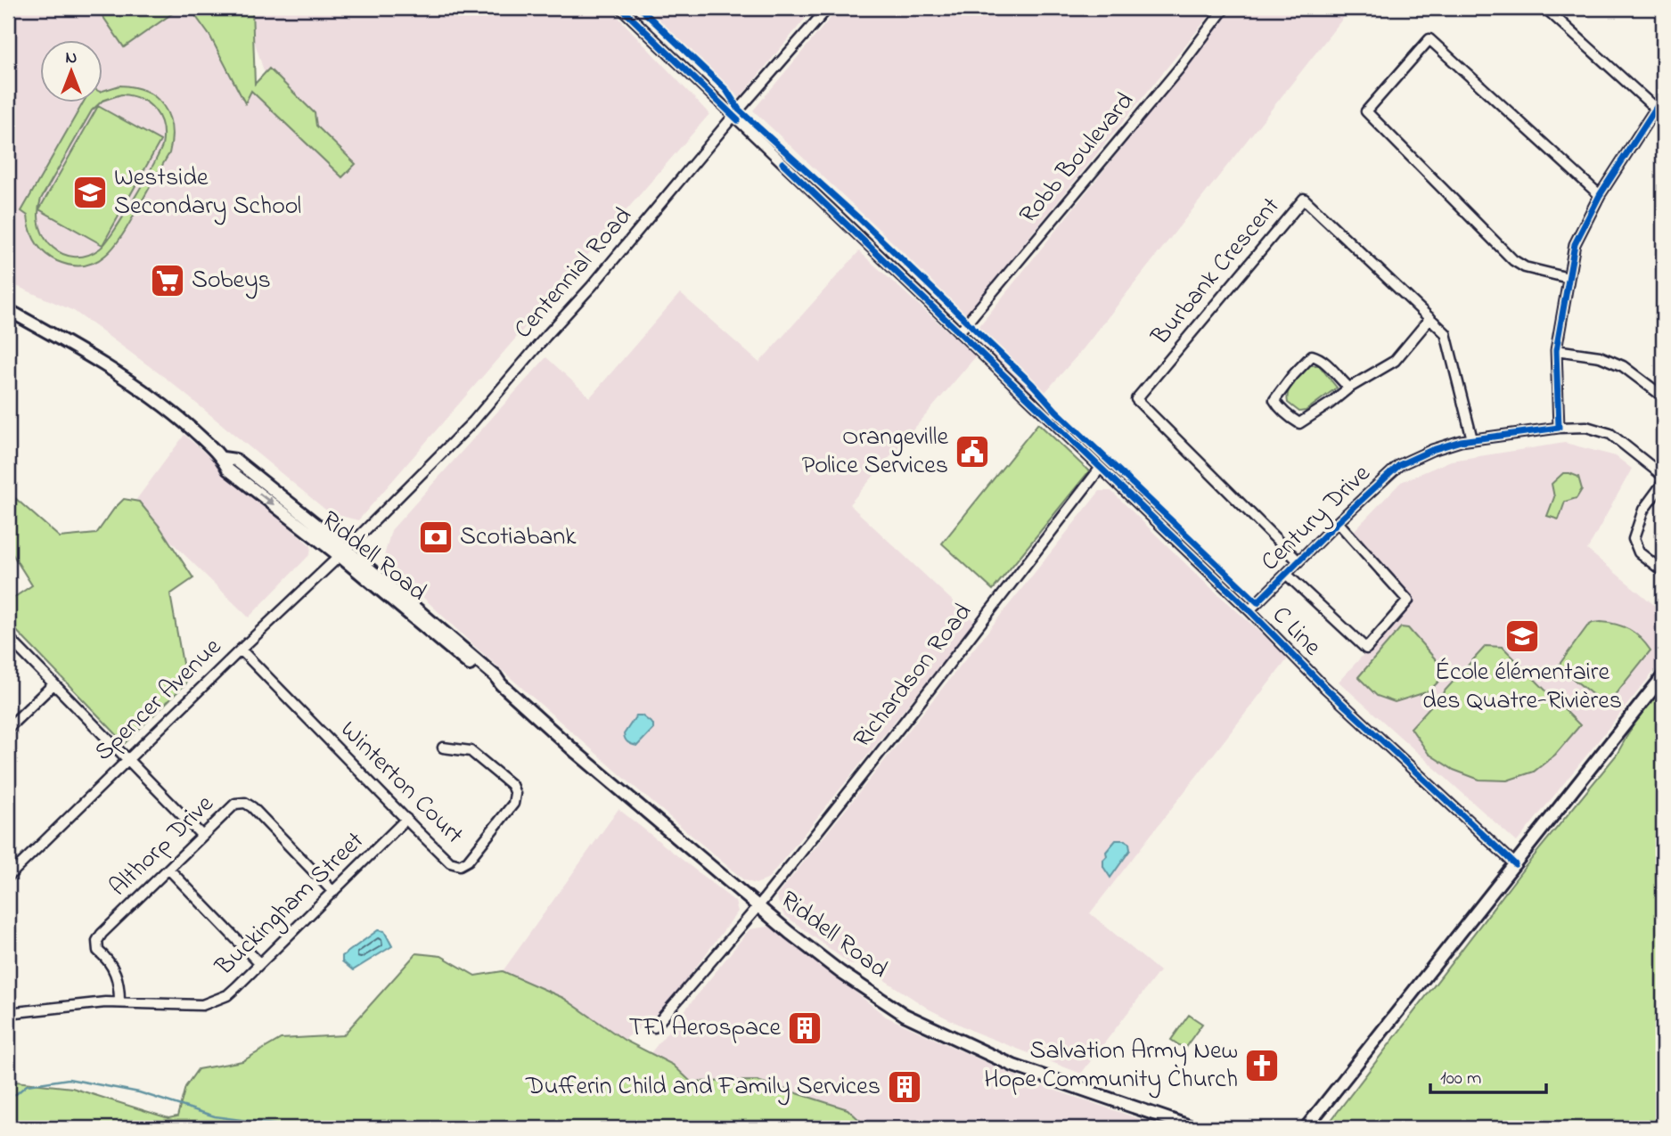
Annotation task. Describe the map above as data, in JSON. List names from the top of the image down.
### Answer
{
  "streets": {
    "main road": ["Riddell Road"],
    "street": [
      "Robb Boulevard",
      "Burbank Crescent",
      "Centennial Road",
      "Century Drive",
      "C Line",
      "Richardson Road",
      "Spencer Avenue",
      "Winterton Court",
      "Althorp Drive",
      "Buckingham Street"
    ]
  },
  "crossings": [
    ["Robb Boulevard", "C Line"],
    ["Burbank Crescent", "Century Drive"],
    ["Centennial Road", "Riddell Road"],
    ["Centennial Road", "C Line"],
    ["Centennial Road", "Spencer Avenue"],
    ["Century Drive", "C Line"],
    ["Riddell Road", "Richardson Road"],
    ["Riddell Road", "Spencer Avenue"],
    ["C Line", "Richardson Road"],
    ["Spencer Avenue", "Winterton Court"],
    ["Winterton Court", "Buckingham Street"],
    ["Althorp Drive", "Buckingham Street"]
  ],
  "places": {
    "school or university": ["Westside Secondary School", "École élémentaire des Quatre-Rivières"],
    "supermarket": ["Sobeys"],
    "public building": ["Orangeville Police Services"],
    "bank": ["Scotiabank"],
    "building": ["TFI Aerospace", "Dufferin Child and Family Services"],
    "church": ["Salvation Army New Hope Community Church"]
  },
  "scale_bar": "100 m",
  "north": "top"
}
